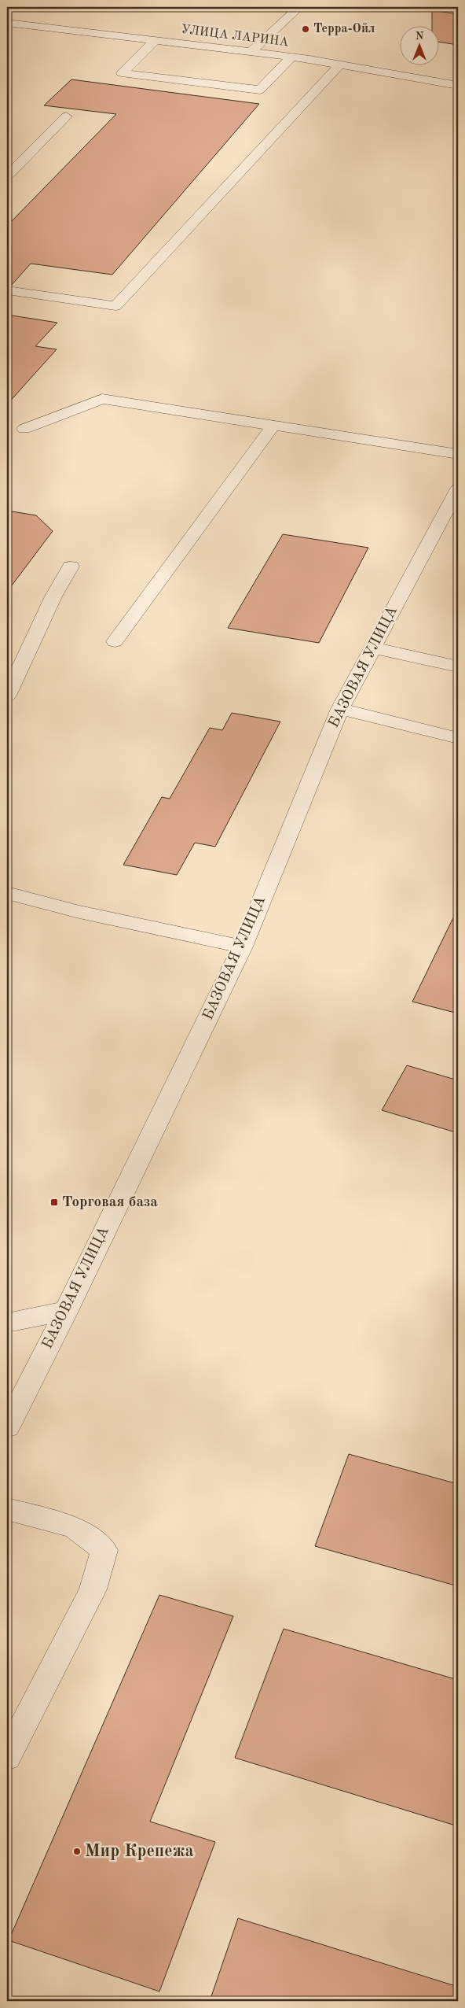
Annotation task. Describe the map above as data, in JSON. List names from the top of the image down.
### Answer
{
  "streets": {
    "street": ["УЛИЦА ЛАРИНА", "БАЗОВАЯ УЛИЦА"]
  },
  "places": {
    "other": ["Терра-Ойл", "Мир Крепежа"],
    "transit": ["Торговая база"]
  },
  "north": "top"
}
